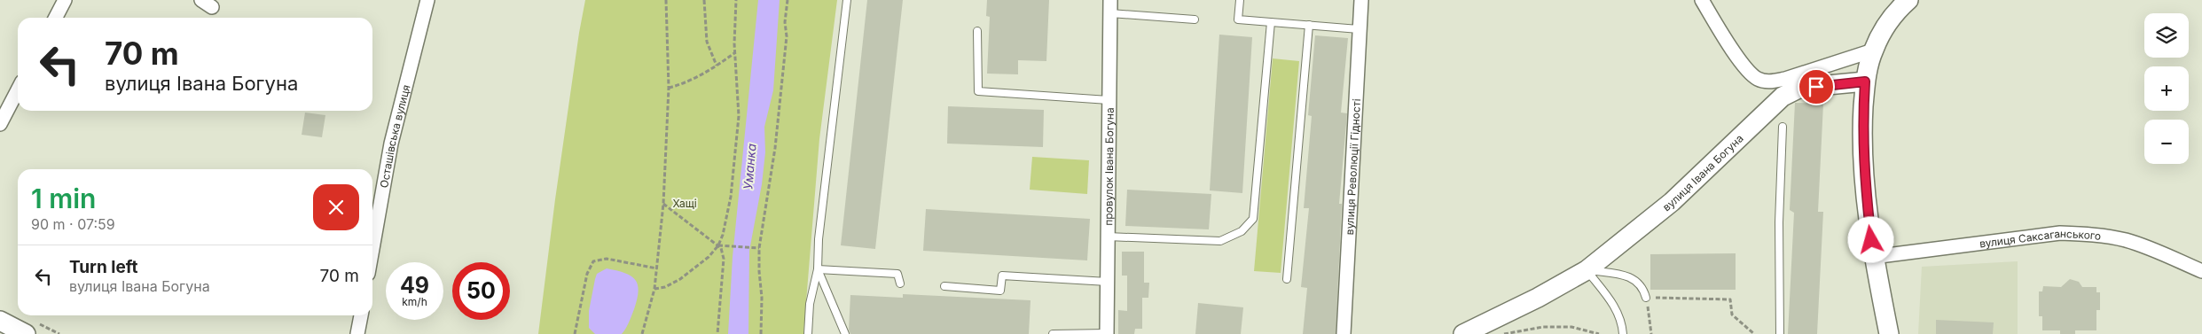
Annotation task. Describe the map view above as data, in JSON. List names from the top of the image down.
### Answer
{
  "streets": {
    "main road": ["вулиця Івана Богуна"],
    "street": [
      "Осташівська вулиця",
      "провулок Івана Богуна",
      "вулиця Революції Гідності",
      "вулиця Саксаганського"
    ]
  },
  "water": ["Уманка"],
  "parks": ["Хащі"],
  "page": {
    "map_buttons": ["+", "−"],
    "turn": ["70 m", "вулиця Івана Богуна"],
    "heading": ["1 min", "90 m · 07:59"],
    "list": [
      {
        "name": "Turn left",
        "note": "вулиця Івана Богуна",
        "value": "70 m"
      }
    ],
    "speed": "49 km/h",
    "limit": "50"
  }
}
